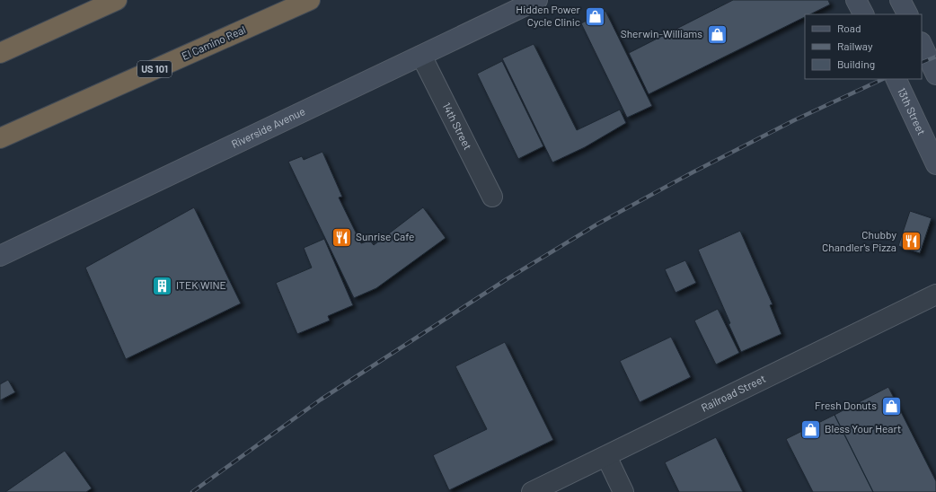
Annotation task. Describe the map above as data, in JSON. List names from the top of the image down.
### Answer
{
  "streets": {
    "highway": ["El Camino Real", "US 101"],
    "main road": ["13th Street", "Riverside Avenue"],
    "street": ["14th Street", "Railroad Street"]
  },
  "crossings": [
    ["14th Street", "Riverside Avenue"]
  ],
  "places": {
    "shop": [
      "Hidden Power Cycle Clinic",
      "Sherwin-Williams",
      "Fresh Donuts",
      "Bless Your Heart"
    ],
    "restaurant": ["Sunrise Cafe", "Chubby Chandler's Pizza"],
    "building": ["ITEK WINE"]
  },
  "legend": ["Road", "Railway", "Building"]
}
